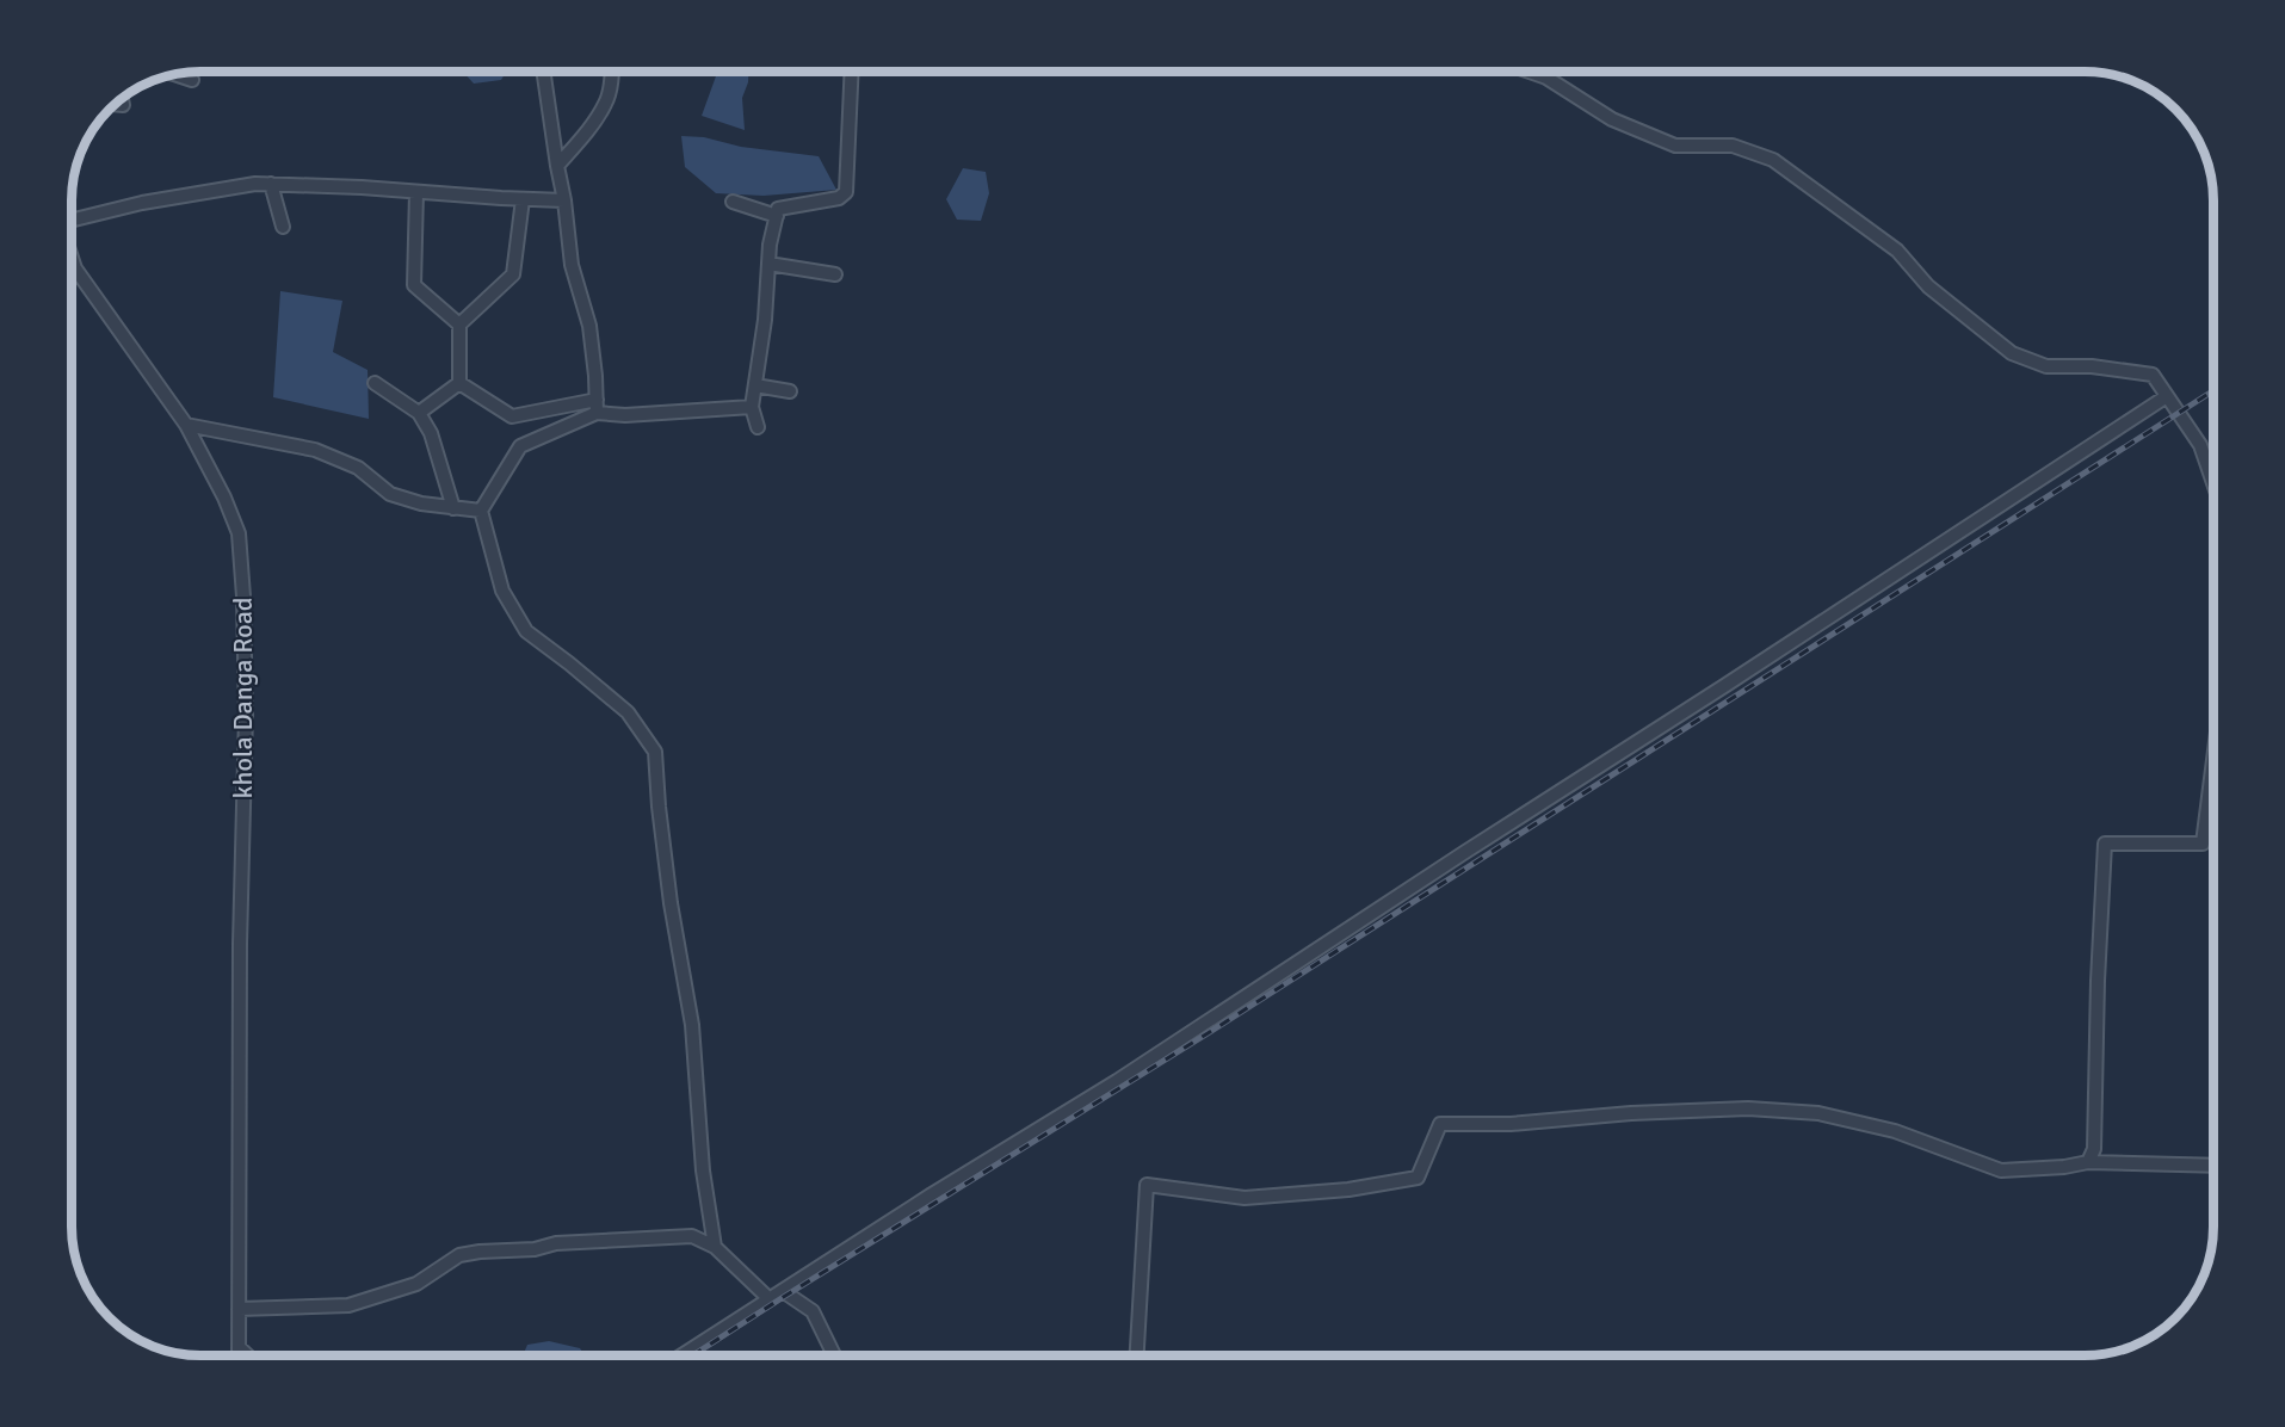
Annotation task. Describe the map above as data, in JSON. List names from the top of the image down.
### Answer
{
  "streets": {
    "street": ["khola Danga Road"]
  }
}
